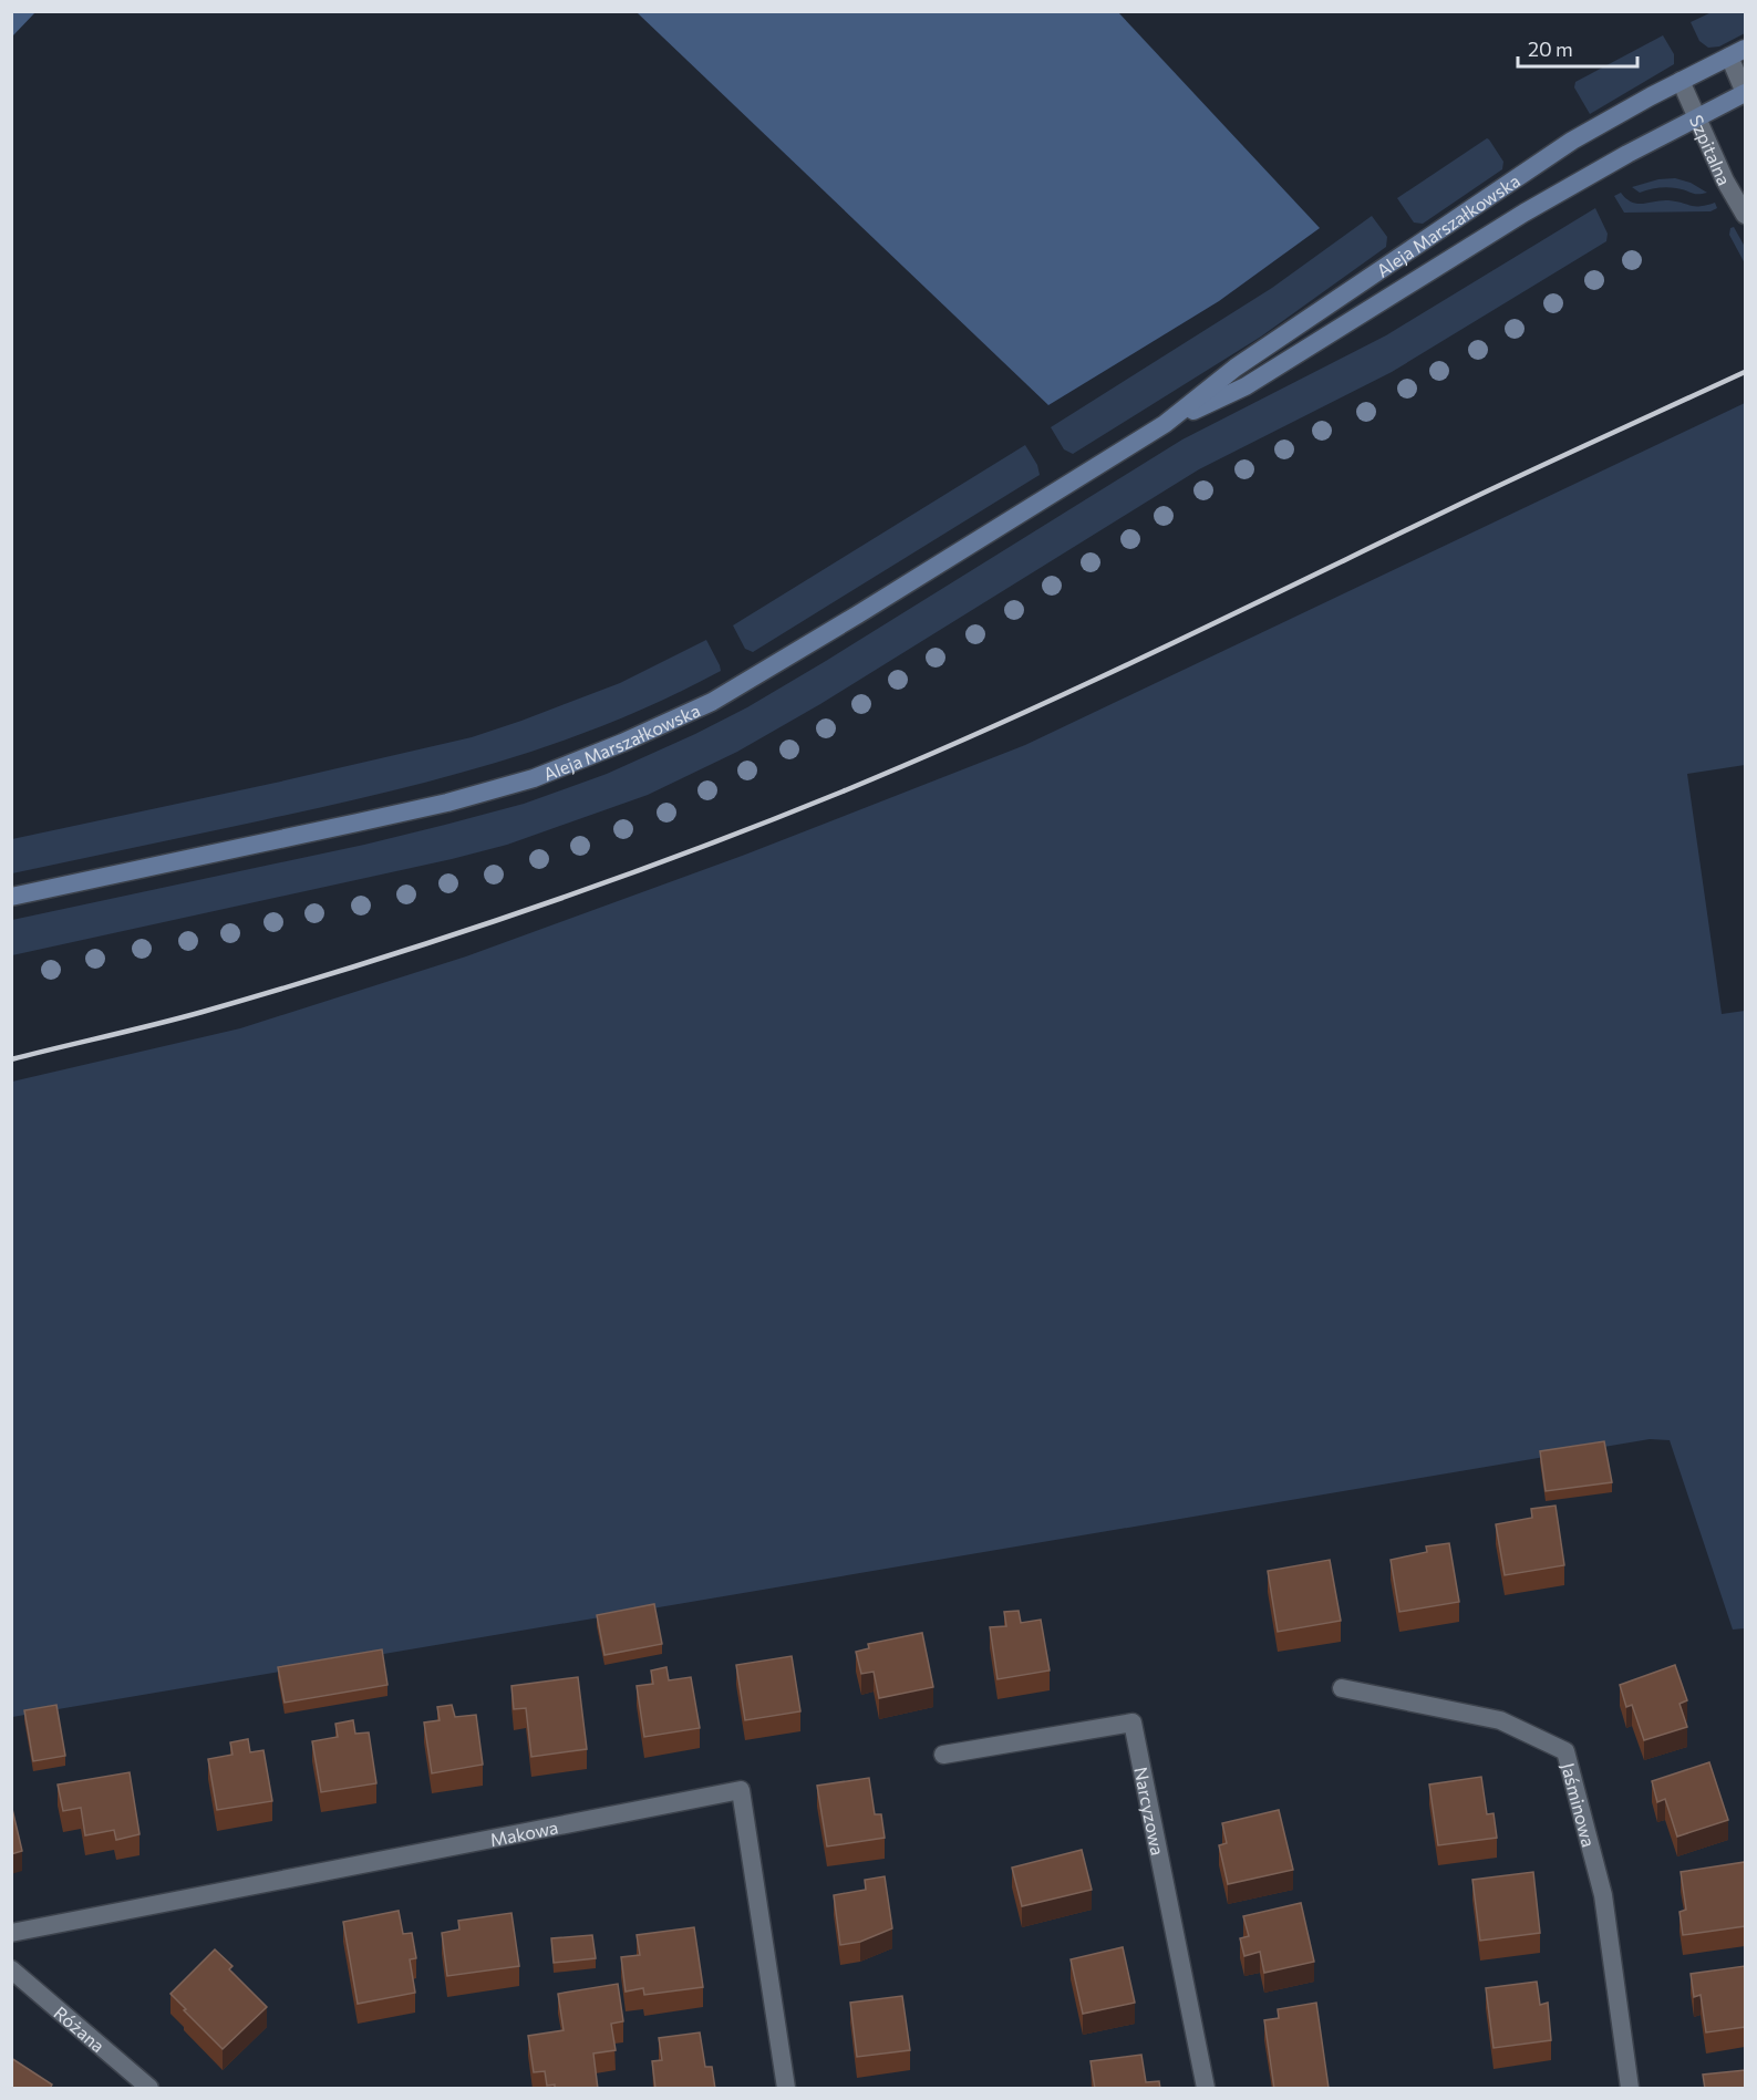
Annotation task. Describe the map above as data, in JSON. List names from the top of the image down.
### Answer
{
  "streets": {
    "main road": ["Aleja Marszałkowska"],
    "street": [
      "Szpitalna",
      "Jaśminowa",
      "Narcyzowa",
      "Makowa",
      "Różana"
    ]
  },
  "crossings": [
    ["Szpitalna", "Aleja Marszałkowska"]
  ],
  "scale_bar": "20 m"
}
